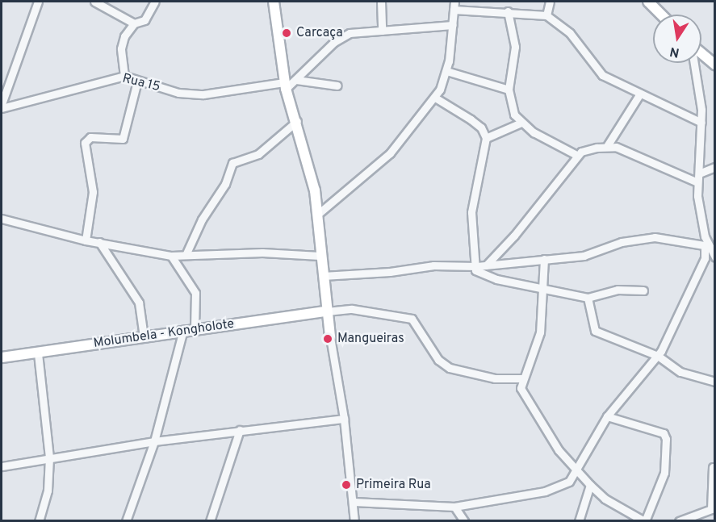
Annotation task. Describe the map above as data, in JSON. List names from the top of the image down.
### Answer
{
  "streets": {
    "street": ["Rua 15", "Molumbela - Kongholote"]
  },
  "places": ["Carcaça", "Mangueiras", "Primeira Rua"],
  "north": "bottom"
}
